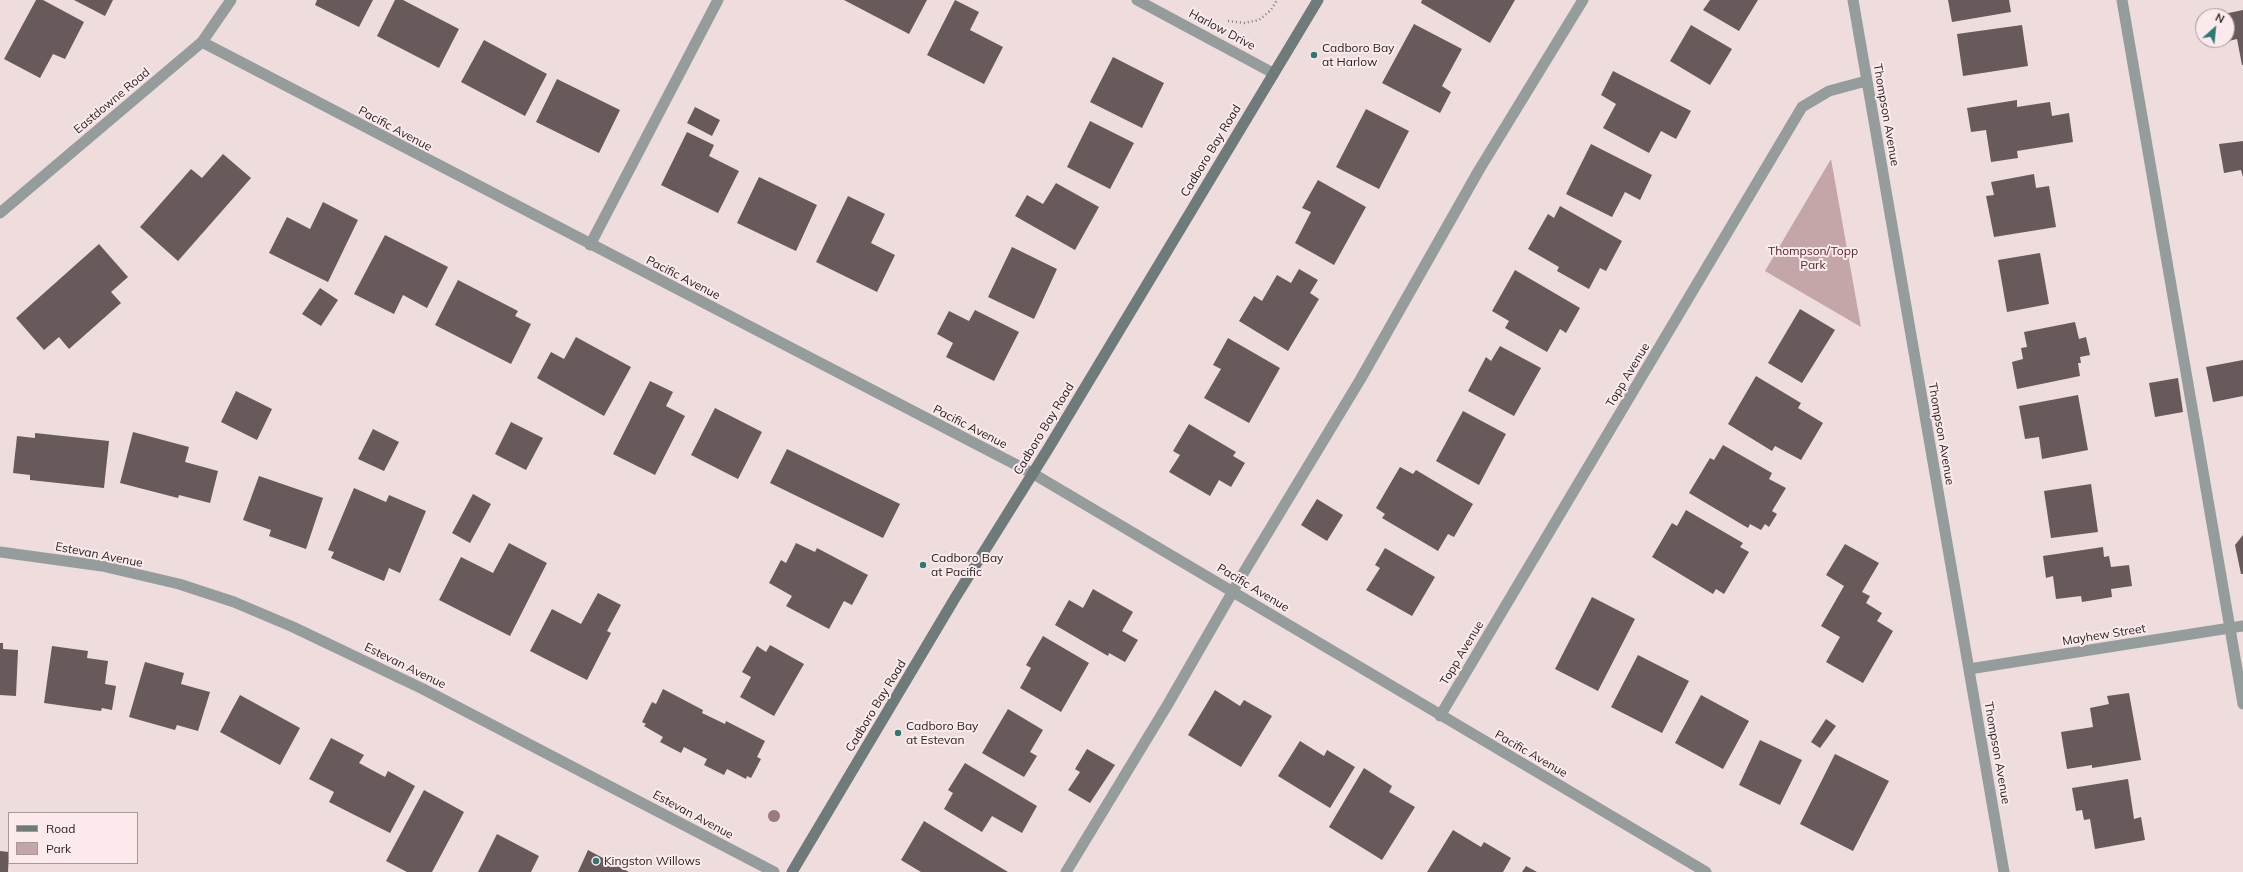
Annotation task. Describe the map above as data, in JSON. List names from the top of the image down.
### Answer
{
  "streets": {
    "main road": ["Cadboro Bay Road"],
    "street": [
      "Harlow Drive",
      "Eastdowne Road",
      "Thompson Avenue",
      "Pacific Avenue",
      "Topp Avenue",
      "Estevan Avenue",
      "Mayhew Street"
    ]
  },
  "crossings": [
    ["Harlow Drive", "Cadboro Bay Road"],
    ["Eastdowne Road", "Pacific Avenue"],
    ["Thompson Avenue", "Topp Avenue"],
    ["Thompson Avenue", "Mayhew Street"],
    ["Pacific Avenue", "Cadboro Bay Road"],
    ["Pacific Avenue", "Topp Avenue"]
  ],
  "parks": ["Thompson/Topp Park"],
  "places": [
    "Cadboro Bay at Harlow",
    "Cadboro Bay at Pacific",
    "Cadboro Bay at Estevan",
    "Kingston Willows"
  ],
  "legend": ["Road", "Park"],
  "north": "top right"
}
